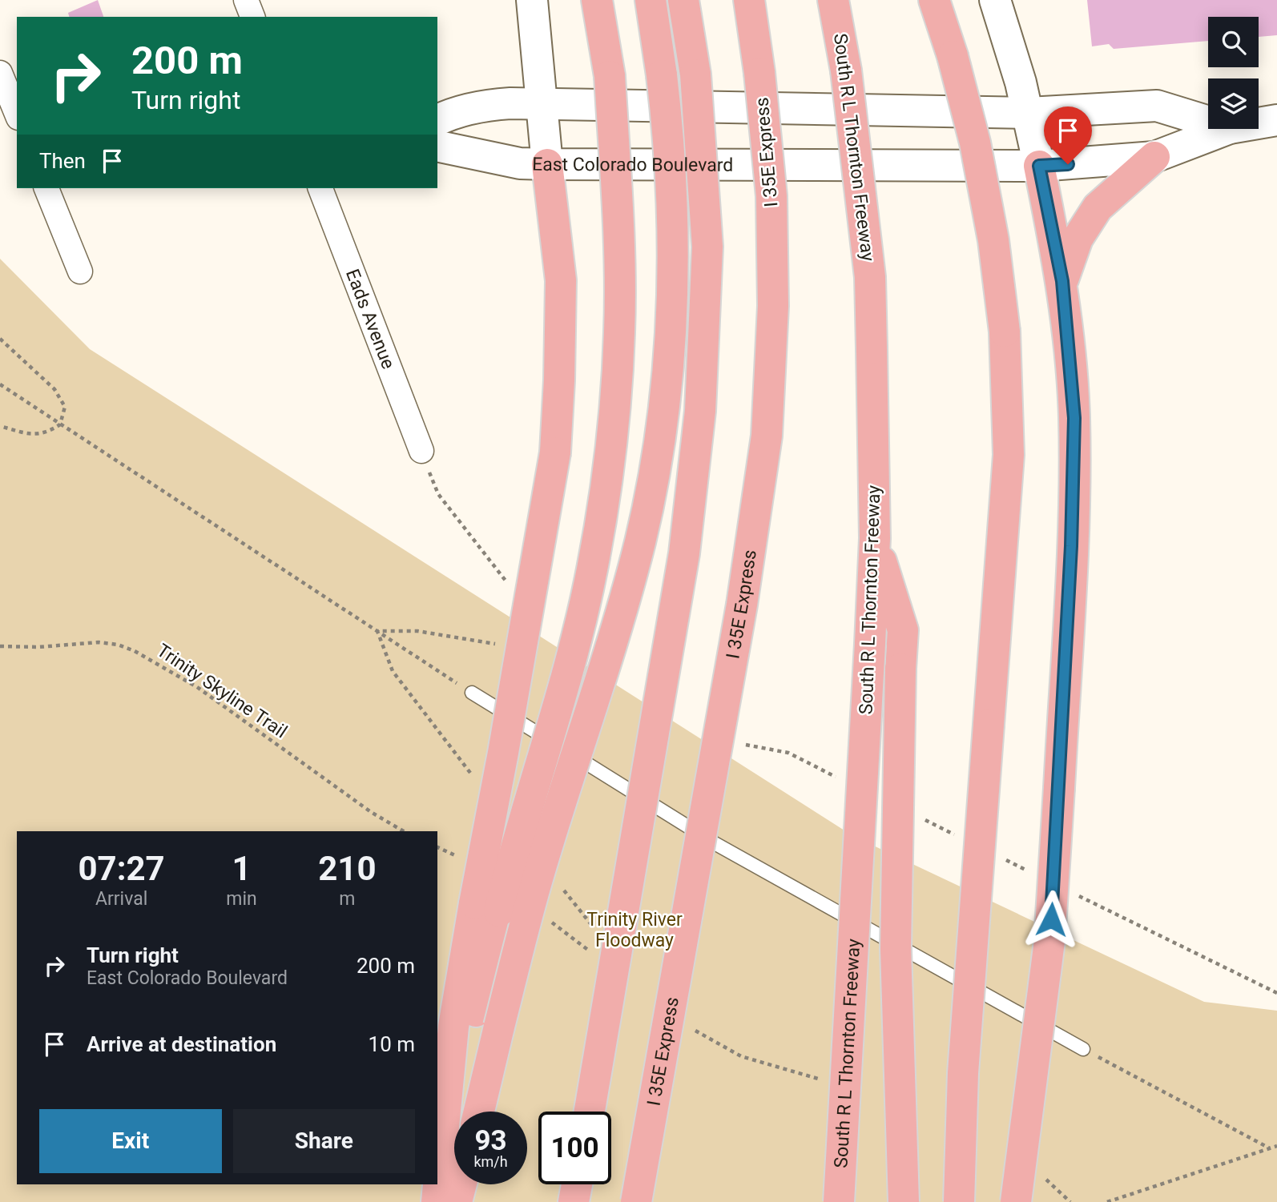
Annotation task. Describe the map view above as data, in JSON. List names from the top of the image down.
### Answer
{
  "streets": {
    "highway": ["South R L Thornton Freeway", "I 35E Express"],
    "street": ["East Colorado Boulevard", "Eads Avenue"],
    "path": ["Trinity Skyline Trail"]
  },
  "parks": ["Trinity River Floodway"],
  "page": {
    "turn": ["200 m", "Turn right"],
    "then": "Then",
    "eta": [
      "07:27",
      "Arrival",
      "1",
      "min",
      "210",
      "m"
    ],
    "list": [
      {
        "name": "Turn right",
        "note": "East Colorado Boulevard",
        "value": "200 m"
      },
      {
        "name": "Arrive at destination",
        "value": "10 m"
      }
    ],
    "buttons": ["Exit", "Share"],
    "speed": "93 km/h",
    "limit": "100"
  }
}
